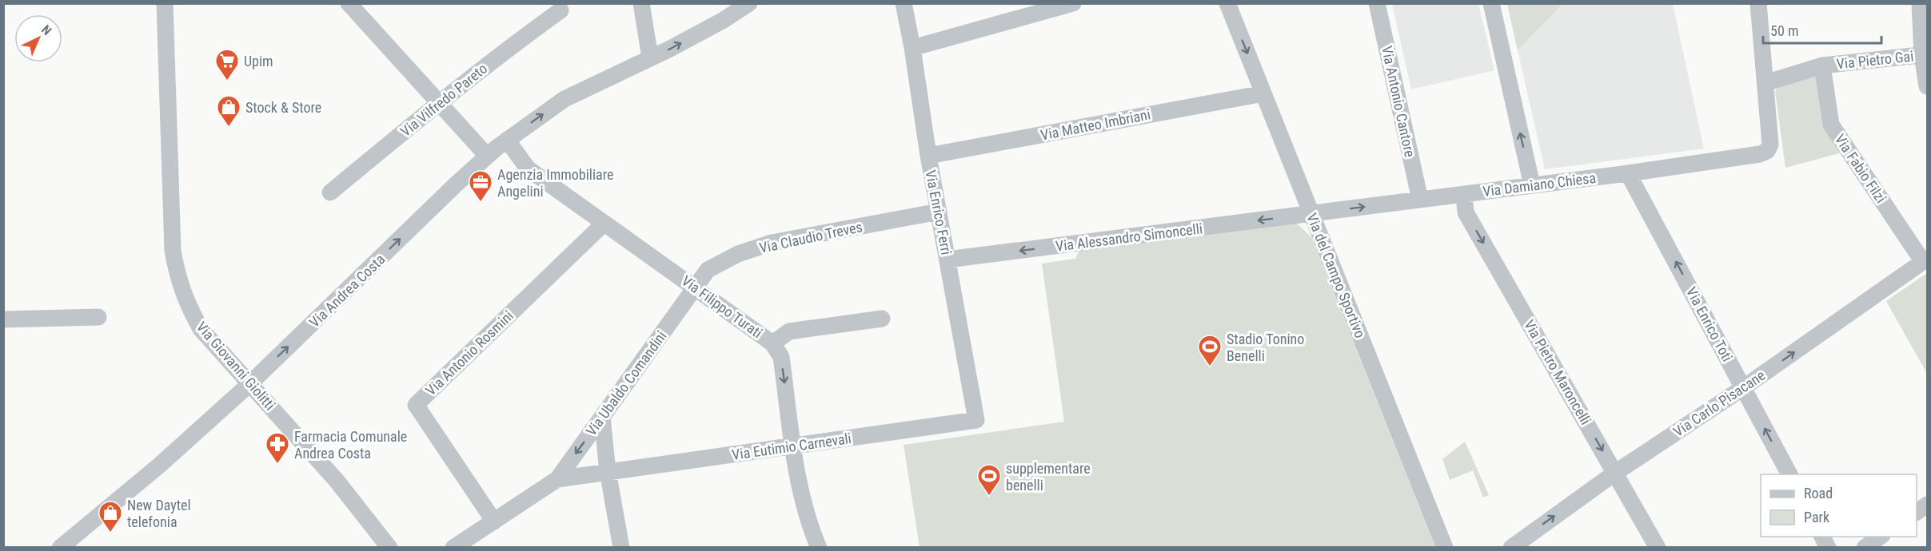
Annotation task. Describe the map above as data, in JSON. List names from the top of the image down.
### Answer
{
  "streets": {
    "street": [
      "Via Pietro Gai",
      "Via Vilfredo Pareto",
      "Via Antonio Cantore",
      "Via Matteo Imbriani",
      "Via Fabio Filzi",
      "Via Damiano Chiesa",
      "Via Enrico Ferri",
      "Via Claudio Treves",
      "Via Alessandro Simoncelli",
      "Via del Campo Sportivo",
      "Via Andrea Costa",
      "Via Filippo Turati",
      "Via Enrico Toti",
      "Via Antonio Rosmini",
      "Via Giovanni Giolitti",
      "Via Pietro Maroncelli",
      "Via Ubaldo Comandini",
      "Via Carlo Pisacane",
      "Via Eutimio Carnevali"
    ]
  },
  "crossings": [
    ["Via Pietro Gai", "Via Fabio Filzi"],
    ["Via Pietro Gai", "Via Damiano Chiesa"],
    ["Via Antonio Cantore", "Via Damiano Chiesa"],
    ["Via Matteo Imbriani", "Via Enrico Ferri"],
    ["Via Matteo Imbriani", "Via del Campo Sportivo"],
    ["Via Fabio Filzi", "Via Carlo Pisacane"],
    ["Via Damiano Chiesa", "Via Alessandro Simoncelli"],
    ["Via Damiano Chiesa", "Via del Campo Sportivo"],
    ["Via Damiano Chiesa", "Via Enrico Toti"],
    ["Via Damiano Chiesa", "Via Pietro Maroncelli"],
    ["Via Enrico Ferri", "Via Claudio Treves"],
    ["Via Enrico Ferri", "Via Alessandro Simoncelli"],
    ["Via Enrico Ferri", "Via Eutimio Carnevali"],
    ["Via Claudio Treves", "Via Filippo Turati"],
    ["Via Claudio Treves", "Via Ubaldo Comandini"],
    ["Via Alessandro Simoncelli", "Via del Campo Sportivo"],
    ["Via Andrea Costa", "Via Filippo Turati"],
    ["Via Andrea Costa", "Via Giovanni Giolitti"],
    ["Via Filippo Turati", "Via Antonio Rosmini"],
    ["Via Filippo Turati", "Via Ubaldo Comandini"],
    ["Via Filippo Turati", "Via Eutimio Carnevali"],
    ["Via Enrico Toti", "Via Carlo Pisacane"],
    ["Via Antonio Rosmini", "Via Ubaldo Comandini"],
    ["Via Pietro Maroncelli", "Via Carlo Pisacane"],
    ["Via Ubaldo Comandini", "Via Eutimio Carnevali"]
  ],
  "one_way": [
    "Via Alessandro Simoncelli",
    "Via Andrea Costa",
    "Via Enrico Toti",
    "Via Pietro Maroncelli",
    "Via Carlo Pisacane"
  ],
  "places": {
    "supermarket": ["Upim"],
    "shop": ["Stock & Store", "New Daytel telefonia"],
    "office": ["Agenzia Immobiliare Angelini"],
    "sports": ["Stadio Tonino Benelli", "supplementare benelli"],
    "pharmacy": ["Farmacia Comunale Andrea Costa"]
  },
  "legend": ["Road", "Park"],
  "scale_bar": "50 m",
  "north": "top right"
}
